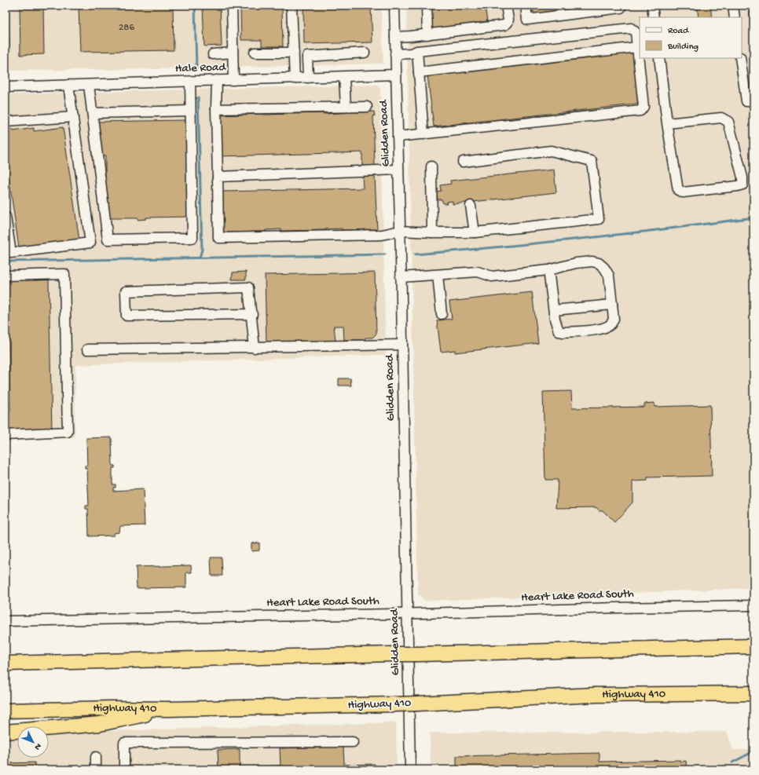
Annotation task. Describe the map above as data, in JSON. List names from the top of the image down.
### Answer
{
  "streets": {
    "highway": ["Highway 410"],
    "street": ["Hale Road", "Glidden Road", "Heart Lake Road South"]
  },
  "crossings": [
    ["Hale Road", "Glidden Road"],
    ["Glidden Road", "Heart Lake Road South"]
  ],
  "house_numbers": ["286"],
  "legend": ["Road", "Building"],
  "north": "bottom right"
}
